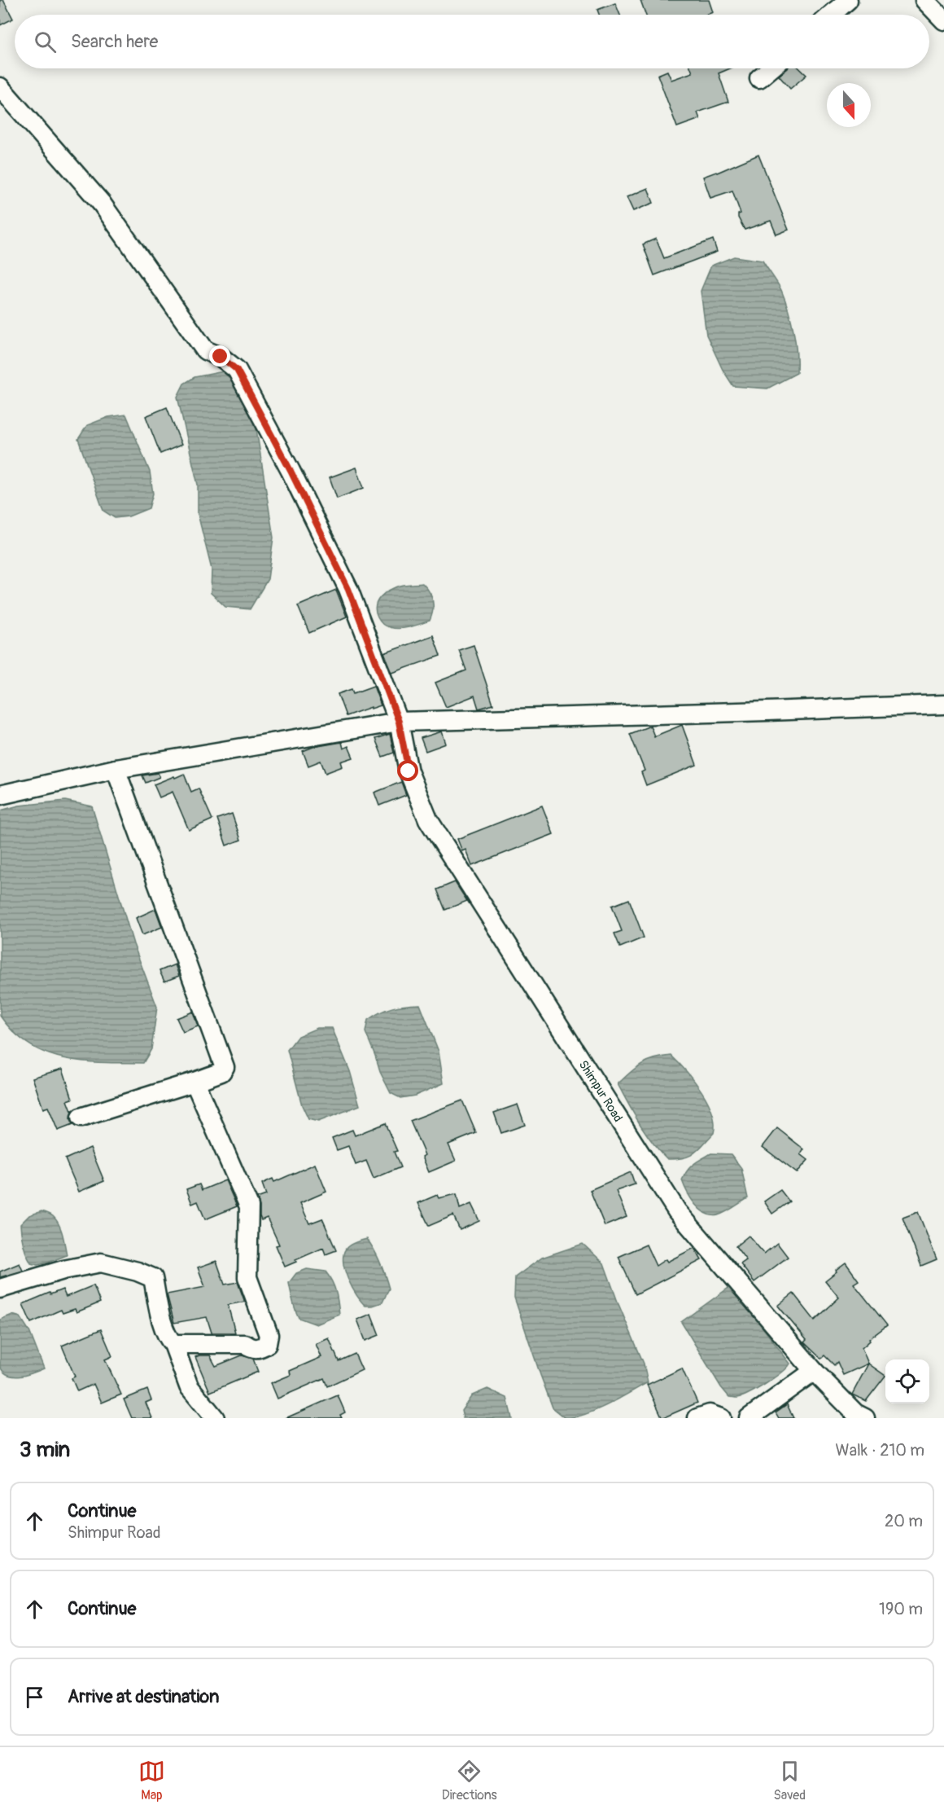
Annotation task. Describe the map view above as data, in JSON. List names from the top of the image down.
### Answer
{
  "streets": {
    "street": ["Shimpur Road"]
  },
  "north": "bottom",
  "page": {
    "search": "Search here",
    "heading": ["3 min", "Walk · 210 m"],
    "list": [
      ["Continue", "Shimpur Road", "20 m"],
      ["Continue", "190 m"],
      "Arrive at destination"
    ],
    "nav": ["Map", "Directions", "Saved"]
  }
}
